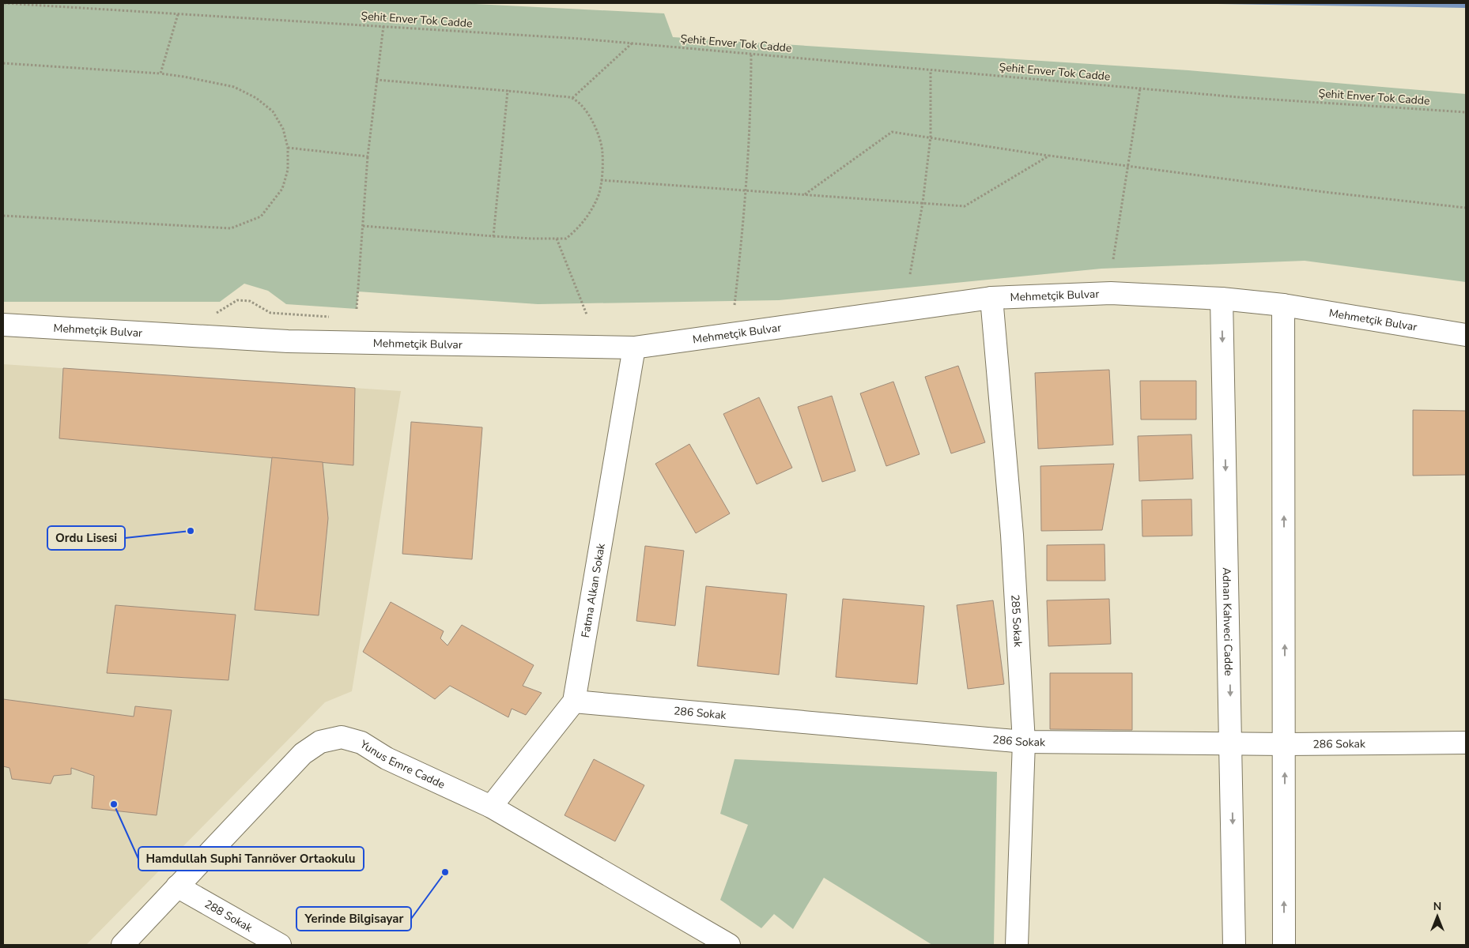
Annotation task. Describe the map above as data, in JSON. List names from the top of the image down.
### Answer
{
  "streets": {
    "street": [
      "Mehmetçik Bulvar",
      "Fatma Alkan Sokak",
      "285 Sokak",
      "Adnan Kahveci Cadde",
      "286 Sokak",
      "Yunus Emre Cadde",
      "288 Sokak"
    ],
    "path": ["Şehit Enver Tok Cadde"]
  },
  "crossings": [
    ["Mehmetçik Bulvar", "Fatma Alkan Sokak"],
    ["Mehmetçik Bulvar", "285 Sokak"],
    ["Mehmetçik Bulvar", "Adnan Kahveci Cadde"],
    ["Fatma Alkan Sokak", "286 Sokak"],
    ["Fatma Alkan Sokak", "Yunus Emre Cadde"],
    ["285 Sokak", "286 Sokak"],
    ["Adnan Kahveci Cadde", "286 Sokak"],
    ["Yunus Emre Cadde", "288 Sokak"]
  ],
  "places": ["Ordu Lisesi", "Hamdullah Suphi Tanrıöver Ortaokulu", "Yerinde Bilgisayar"],
  "north": "top"
}
